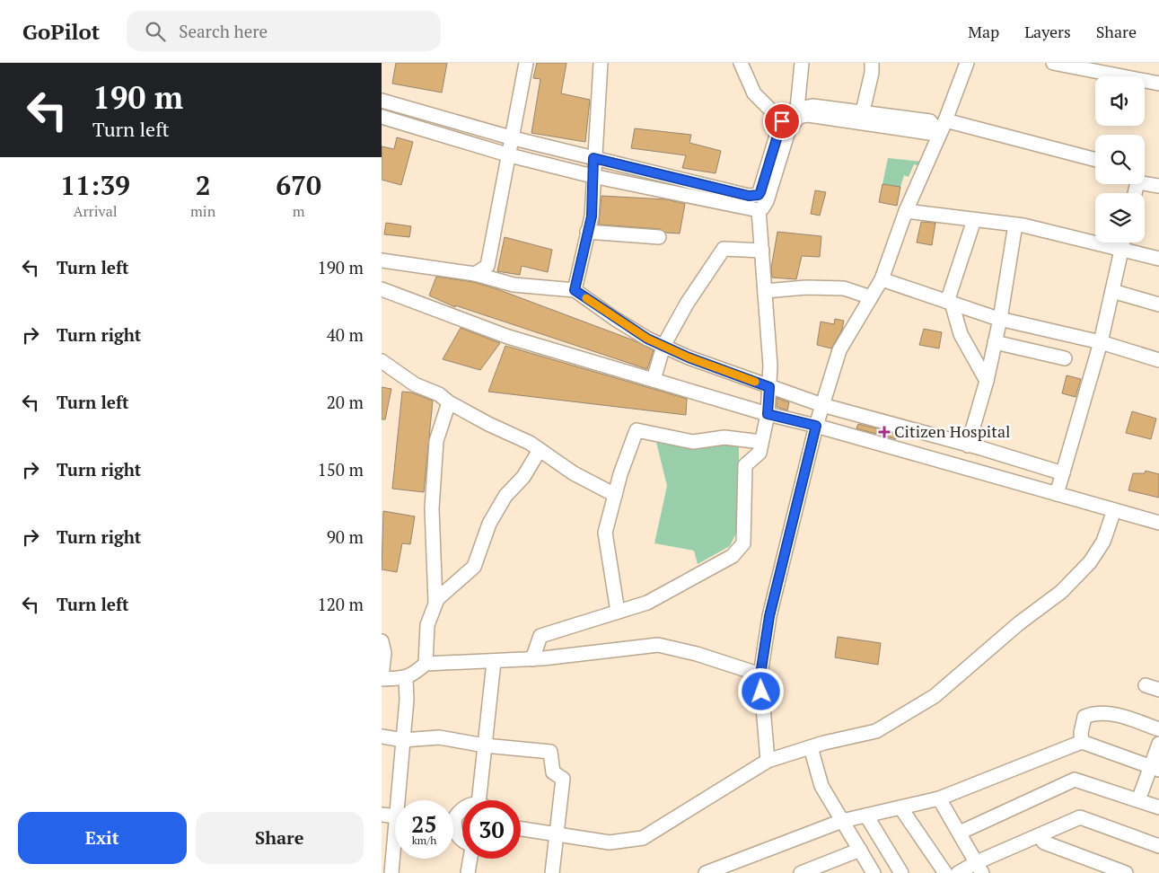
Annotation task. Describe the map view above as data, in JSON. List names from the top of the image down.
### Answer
{
  "places": {
    "health": ["Citizen Hospital"]
  },
  "page": {
    "header": "GoPilot",
    "search": "Search here",
    "nav": ["Map", "Layers", "Share"],
    "turn": ["190 m", "Turn left"],
    "eta": [
      "11:39",
      "Arrival",
      "2",
      "min",
      "670",
      "m"
    ],
    "list": [
      {
        "name": "Turn left",
        "value": "190 m"
      },
      {
        "name": "Turn right",
        "value": "40 m"
      },
      {
        "name": "Turn left",
        "value": "20 m"
      },
      {
        "name": "Turn right",
        "value": "150 m"
      },
      {
        "name": "Turn right",
        "value": "90 m"
      },
      {
        "name": "Turn left",
        "value": "120 m"
      }
    ],
    "speed": "25 km/h",
    "limit": "30",
    "buttons": ["Exit", "Share"]
  }
}
